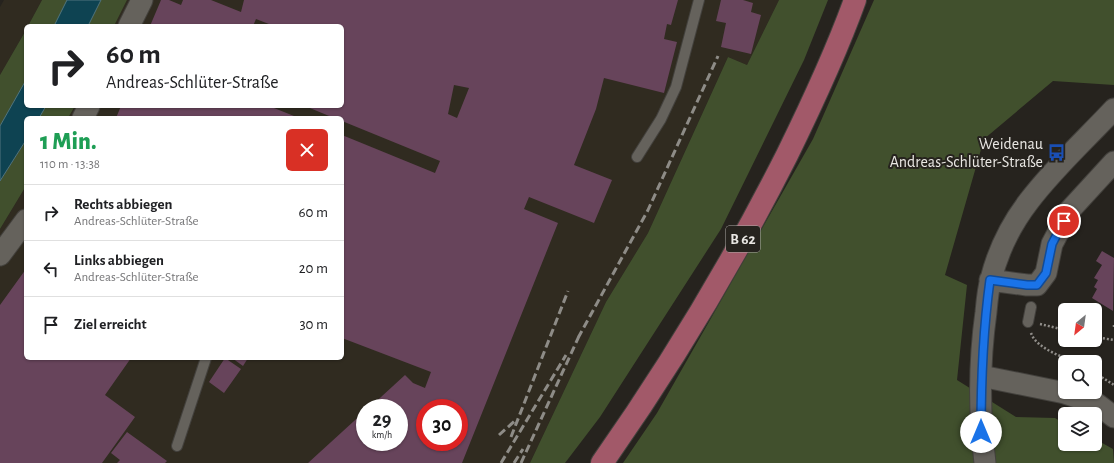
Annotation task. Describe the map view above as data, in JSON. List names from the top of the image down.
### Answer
{
  "streets": {
    "main road": ["B 62"]
  },
  "places": {
    "bus stop": ["Weidenau Andreas-Schlüter-Straße"]
  },
  "north": "bottom left",
  "page": {
    "turn": ["60 m", "Andreas-Schlüter-Straße"],
    "heading": ["1 Min.", "110 m · 13:38"],
    "list": [
      {
        "name": "Rechts abbiegen",
        "note": "Andreas-Schlüter-Straße",
        "value": "60 m"
      },
      {
        "name": "Links abbiegen",
        "note": "Andreas-Schlüter-Straße",
        "value": "20 m"
      },
      {
        "name": "Ziel erreicht",
        "value": "30 m"
      }
    ],
    "speed": "29 km/h",
    "limit": "30"
  }
}
